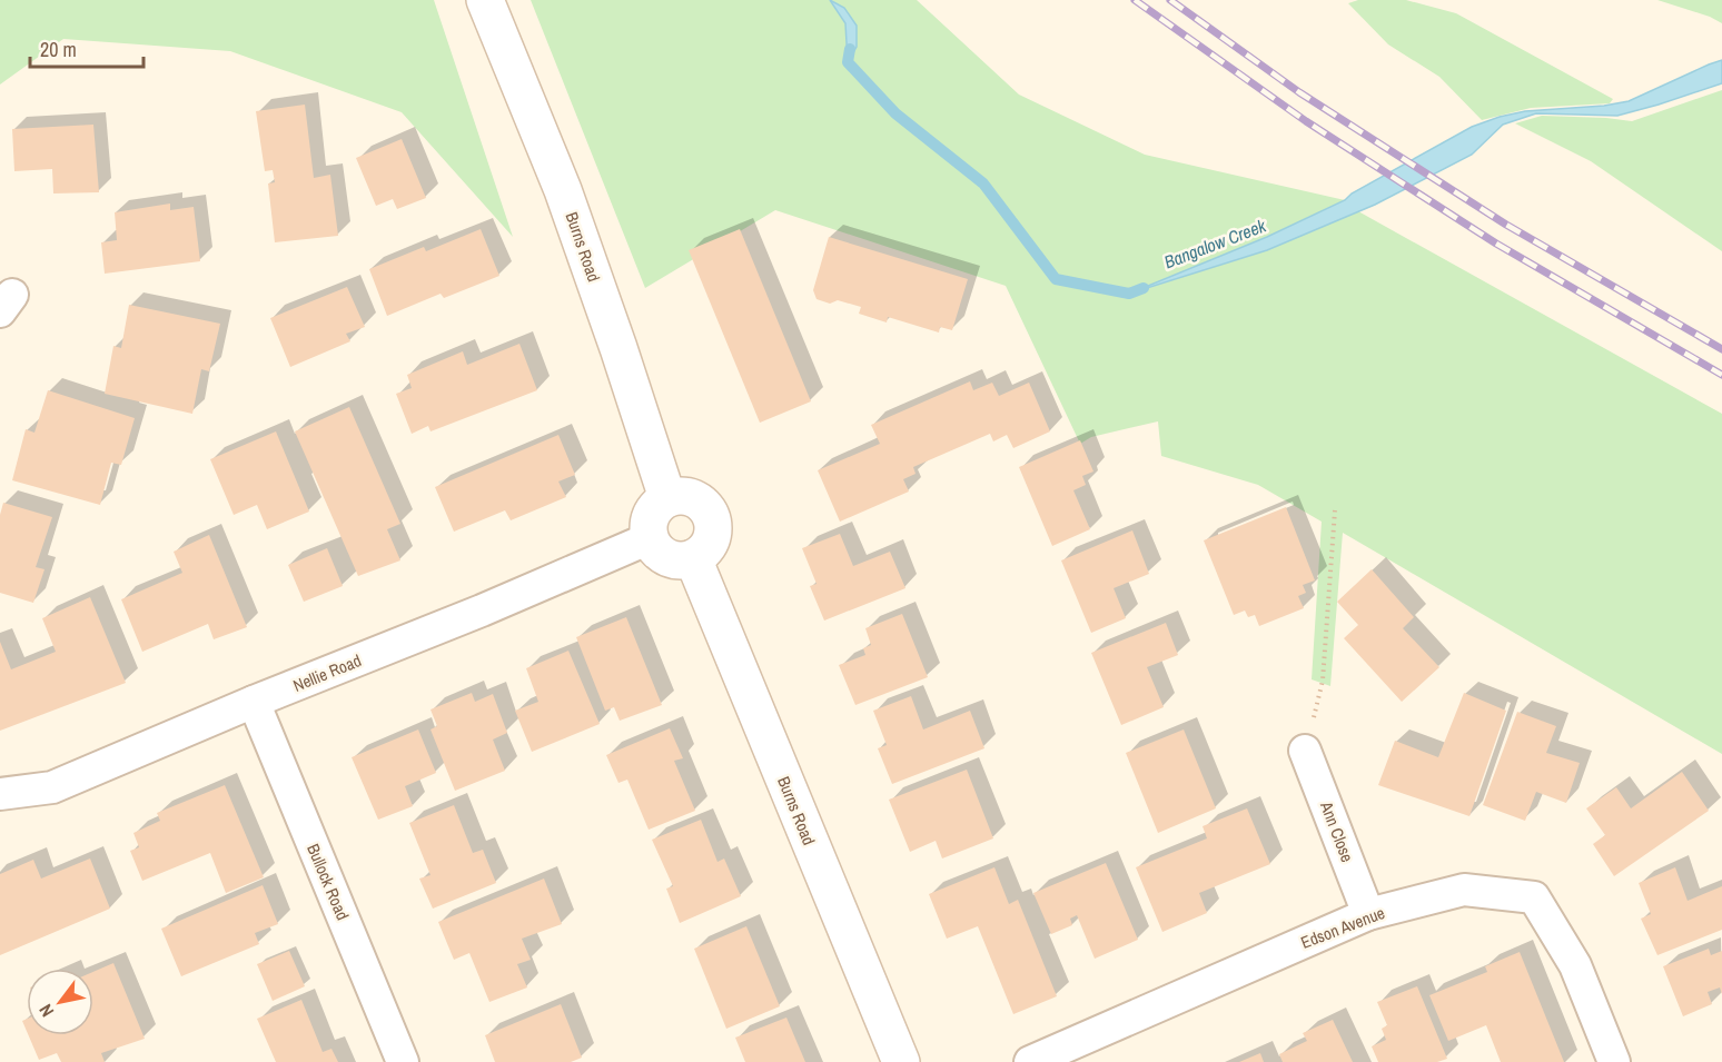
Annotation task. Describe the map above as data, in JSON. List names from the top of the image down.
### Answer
{
  "streets": {
    "street": [
      "Burns Road",
      "Nellie Road",
      "Ann Close",
      "Bullock Road",
      "Edson Avenue"
    ]
  },
  "crossings": [
    ["Burns Road", "Nellie Road"],
    ["Nellie Road", "Bullock Road"],
    ["Ann Close", "Edson Avenue"]
  ],
  "water": ["Bangalow Creek"],
  "scale_bar": "20 m",
  "north": "bottom left"
}
